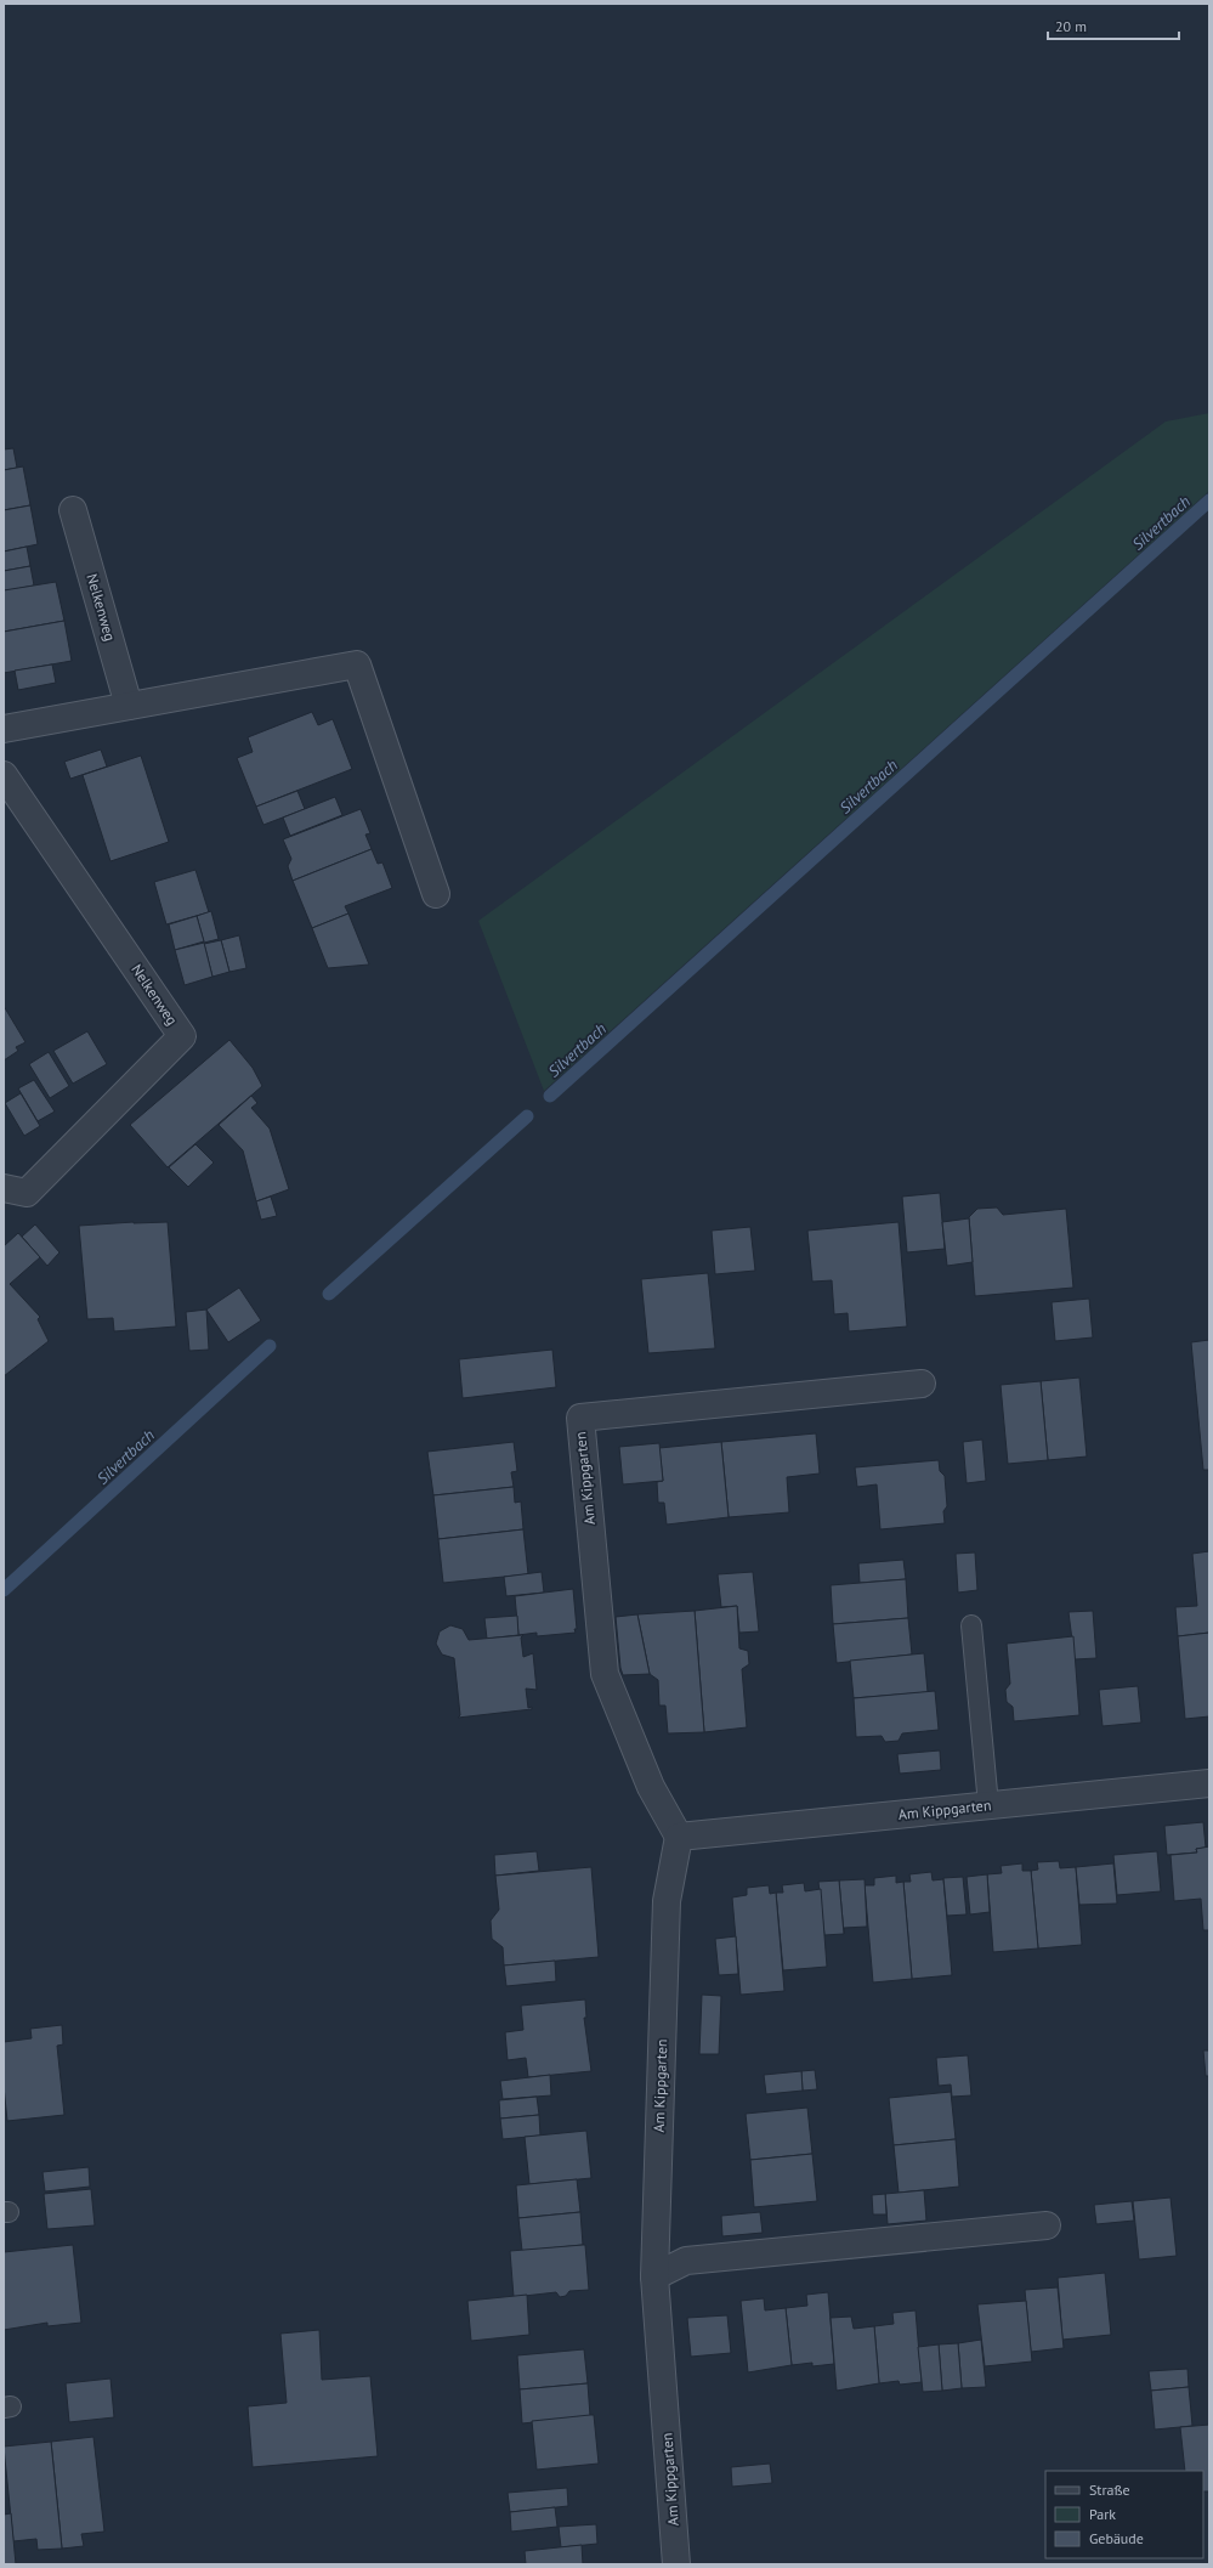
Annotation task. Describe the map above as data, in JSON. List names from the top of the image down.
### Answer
{
  "streets": {
    "street": ["Nelkenweg", "Am Kippgarten"]
  },
  "water": ["Silvertbach"],
  "legend": ["Straße", "Park", "Gebäude"],
  "scale_bar": "20 m"
}
